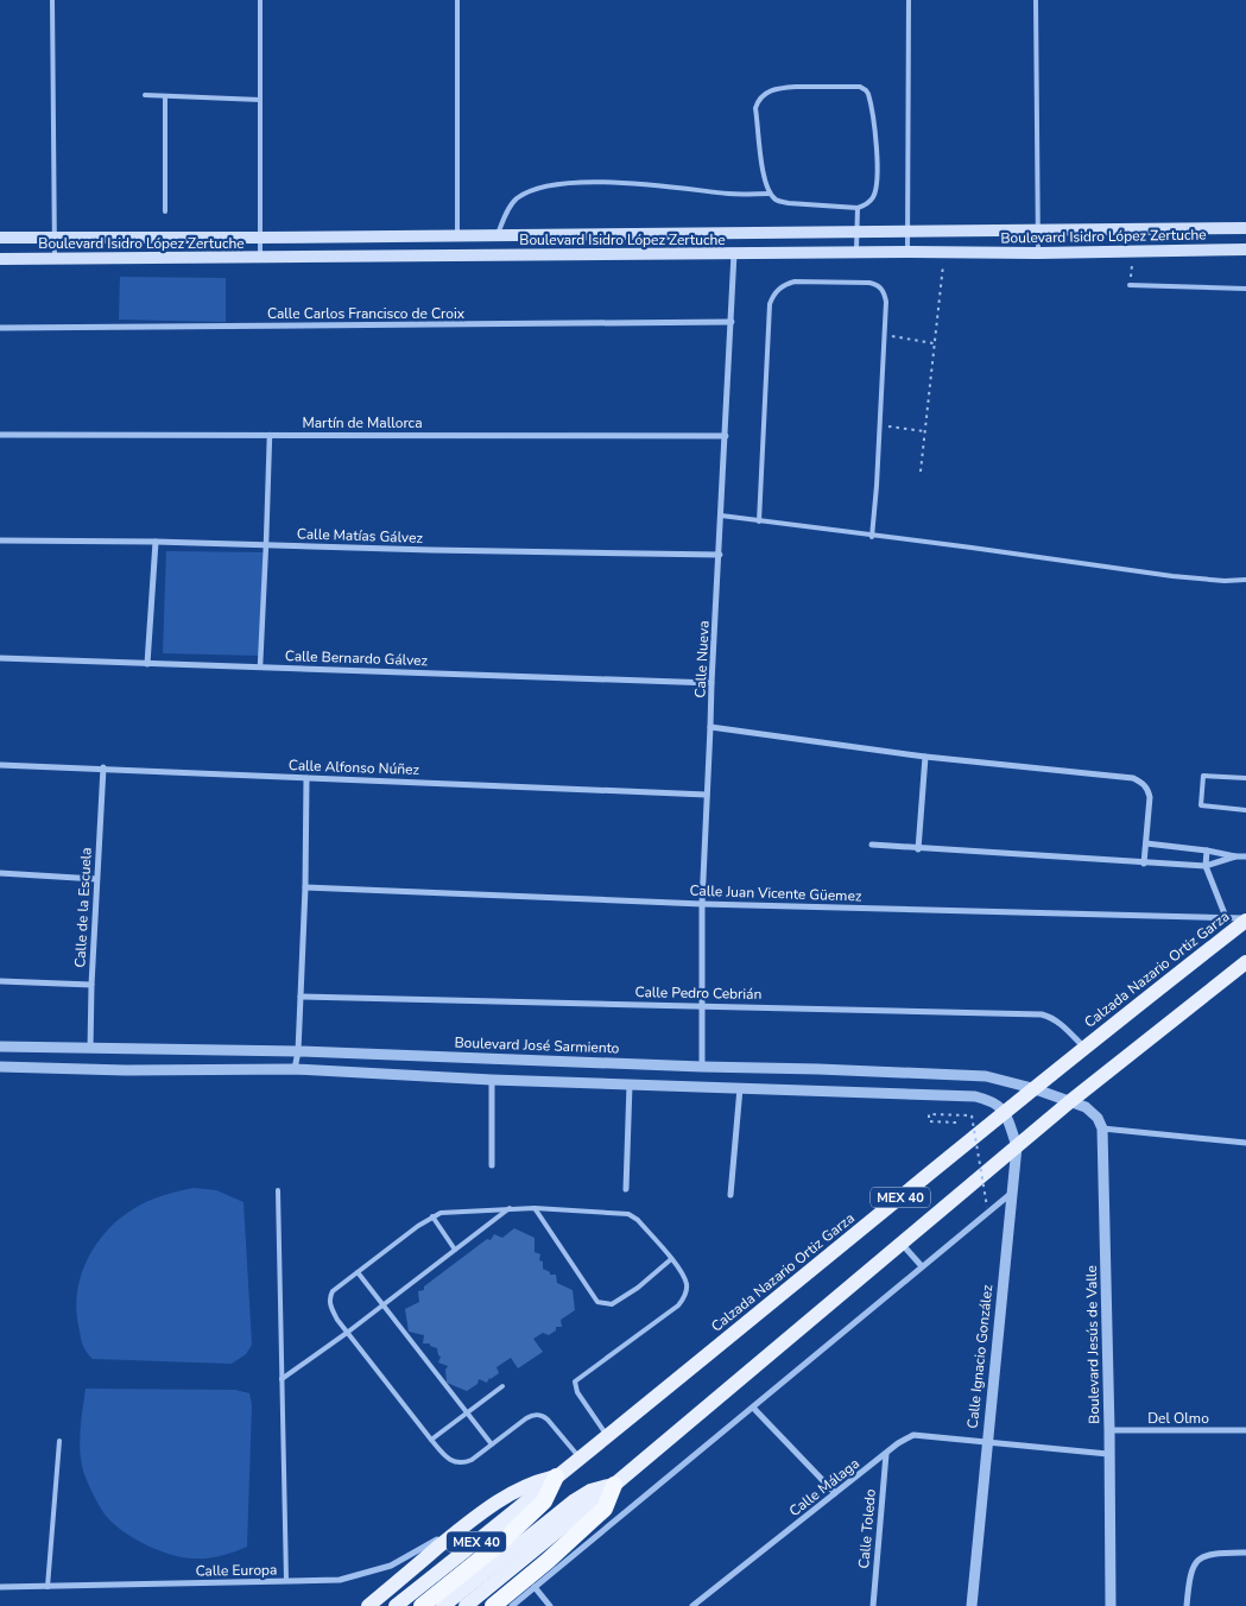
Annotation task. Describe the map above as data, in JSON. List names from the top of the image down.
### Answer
{
  "streets": {
    "main road": ["Boulevard Isidro López Zertuche", "Calzada Nazario Ortiz Garza", "MEX 40"],
    "street": [
      "Calle Carlos Francisco de Croix",
      "Martín de Mallorca",
      "Calle Matías Gálvez",
      "Calle Bernardo Gálvez",
      "Calle Nueva",
      "Calle Alfonso Núñez",
      "Calle Juan Vicente Güemez",
      "Calle de la Escuela",
      "Calle Pedro Cebrián",
      "Boulevard José Sarmiento",
      "Boulevard Jesús de Valle",
      "Calle Ignacio González",
      "Del Olmo",
      "Calle Málaga",
      "Calle Toledo",
      "Calle Europa"
    ]
  },
  "crossings": [
    ["Boulevard Isidro López Zertuche", "Calle Nueva"],
    ["Calle Carlos Francisco de Croix", "Calle Nueva"],
    ["Martín de Mallorca", "Calle Nueva"],
    ["Calle Matías Gálvez", "Calle Nueva"],
    ["Calle Bernardo Gálvez", "Calle Nueva"],
    ["Calle Nueva", "Calle Alfonso Núñez"],
    ["Calle Nueva", "Calle Juan Vicente Güemez"],
    ["Calle Nueva", "Calle Pedro Cebrián"],
    ["Calle Nueva", "Boulevard José Sarmiento"],
    ["Calle Alfonso Núñez", "Calle de la Escuela"],
    ["Calle Juan Vicente Güemez", "Calzada Nazario Ortiz Garza"],
    ["Calle de la Escuela", "Boulevard José Sarmiento"],
    ["Calzada Nazario Ortiz Garza", "Calle Pedro Cebrián"],
    ["Calzada Nazario Ortiz Garza", "Boulevard José Sarmiento"],
    ["Calzada Nazario Ortiz Garza", "Calle Ignacio González"],
    ["Boulevard José Sarmiento", "MEX 40"],
    ["MEX 40", "Calle Ignacio González"],
    ["Boulevard Jesús de Valle", "Del Olmo"],
    ["Boulevard Jesús de Valle", "Calle Málaga"],
    ["Calle Ignacio González", "Calle Málaga"],
    ["Calle Málaga", "Calle Toledo"]
  ]
}
